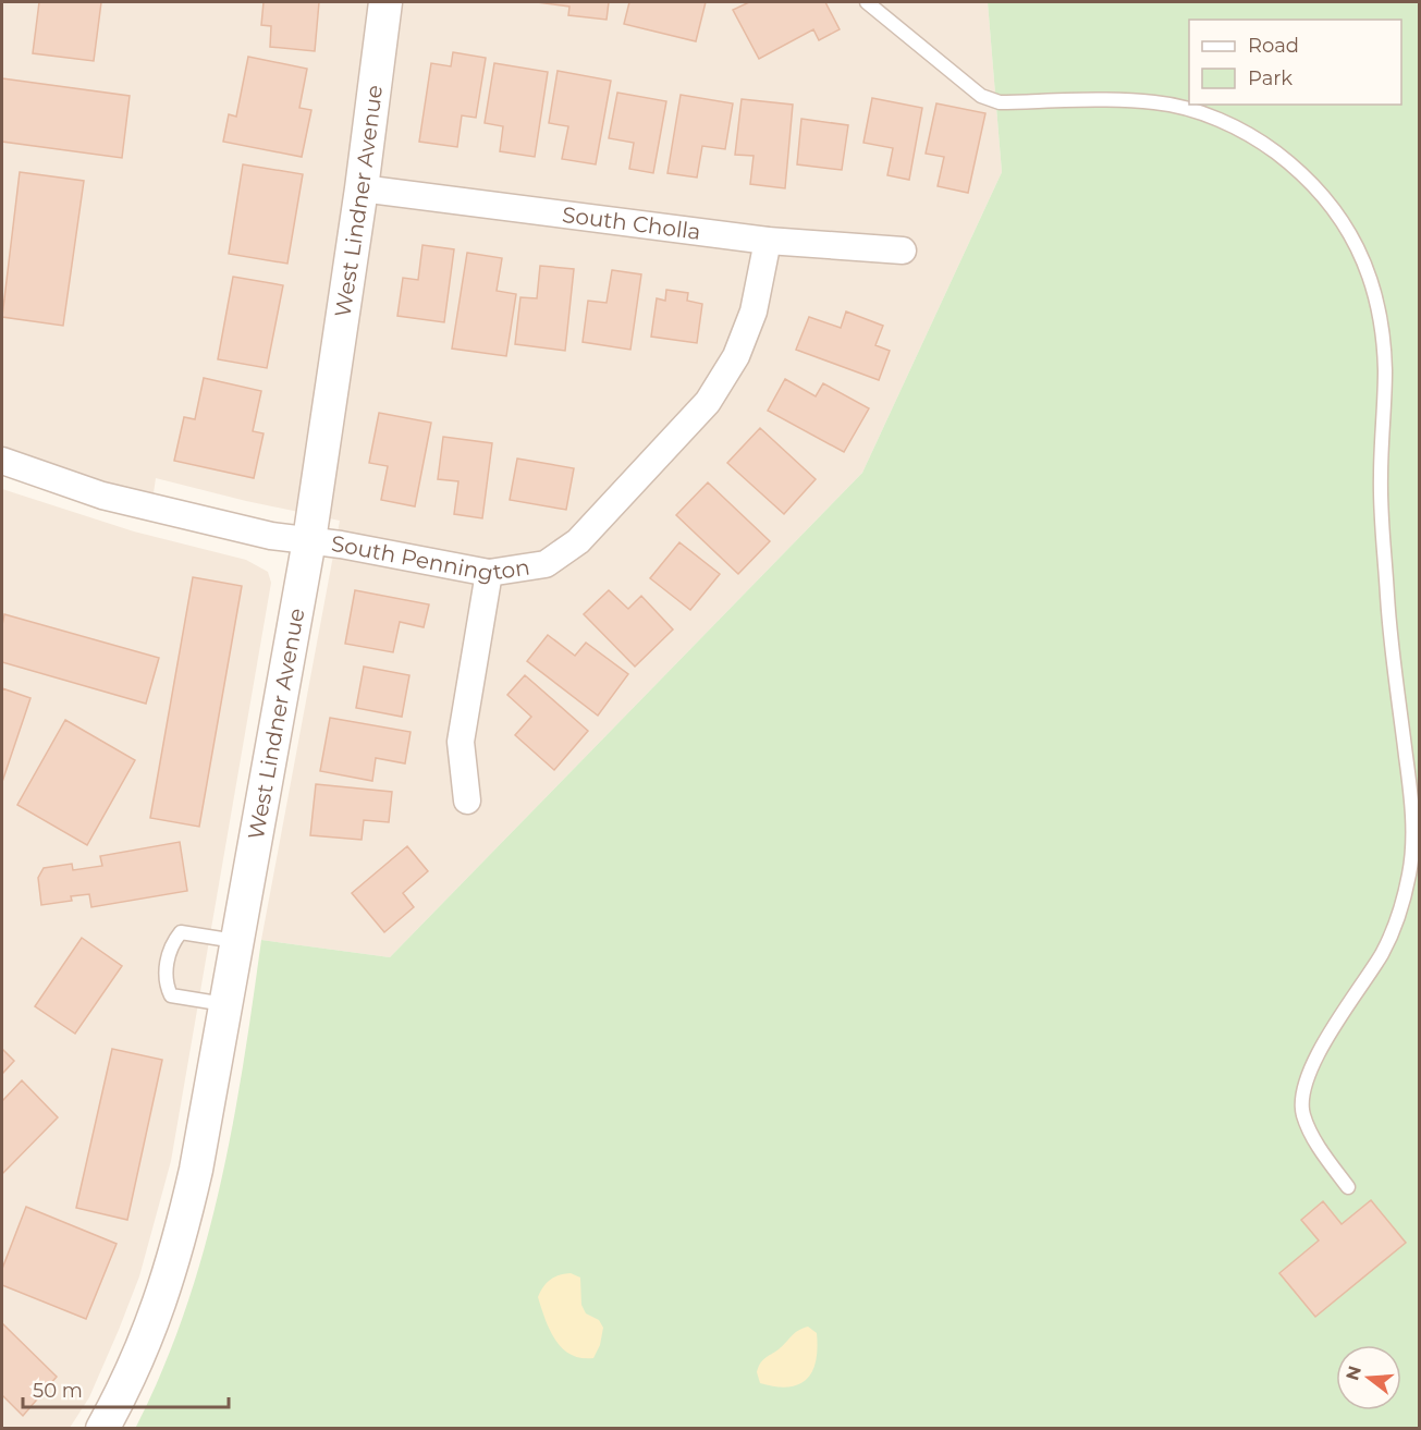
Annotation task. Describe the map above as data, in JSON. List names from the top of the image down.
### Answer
{
  "streets": {
    "street": ["West Lindner Avenue", "South Cholla", "South Pennington"]
  },
  "crossings": [
    ["West Lindner Avenue", "South Cholla"],
    ["West Lindner Avenue", "South Pennington"],
    ["South Cholla", "South Pennington"]
  ],
  "legend": ["Road", "Park"],
  "scale_bar": "50 m",
  "north": "left"
}
